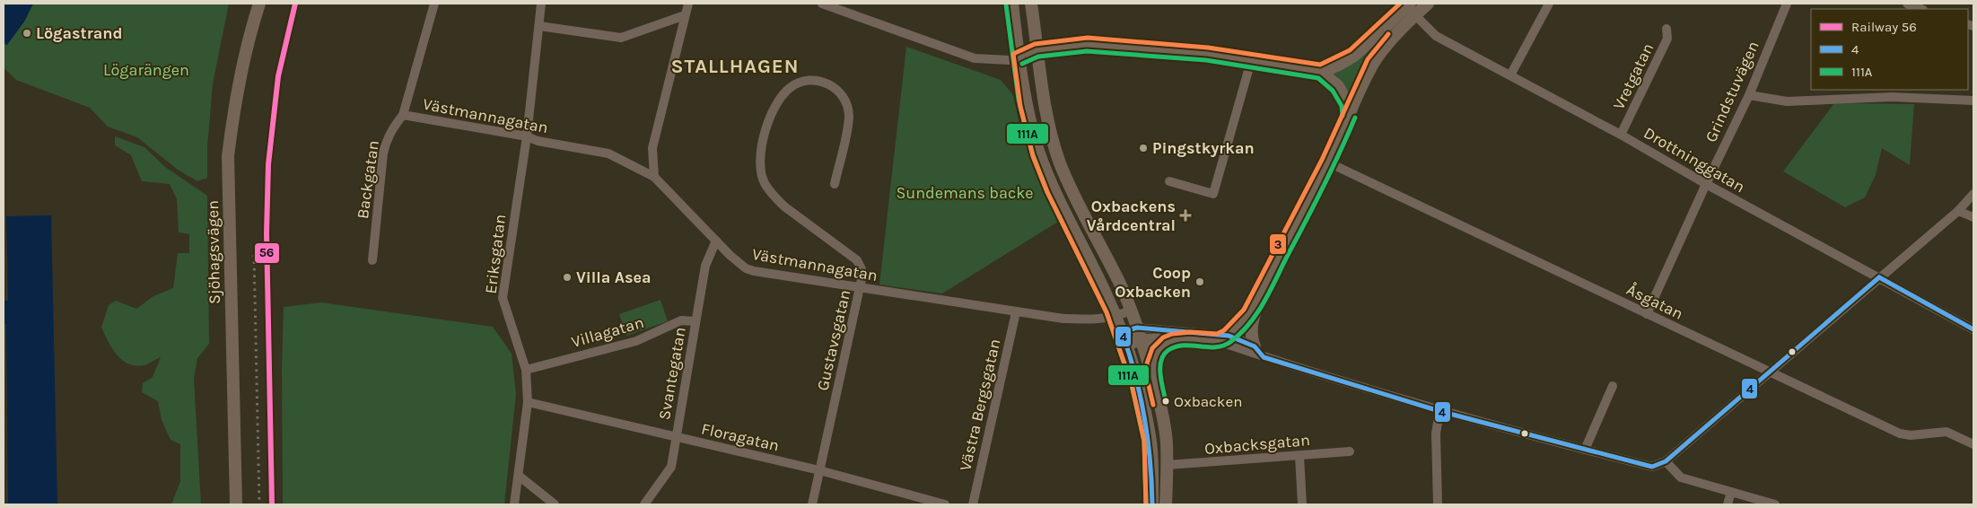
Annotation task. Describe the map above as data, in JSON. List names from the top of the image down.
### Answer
{
  "streets": {
    "main road": ["Sjöhagsvägen"],
    "street": [
      "Vretgatan",
      "Grindstuvägen",
      "Västmannagatan",
      "Drottninggatan",
      "Backgatan",
      "Eriksgatan",
      "Åsgatan",
      "Villagatan",
      "Gustavsgatan",
      "Svantegatan",
      "Västra Bergsgatan",
      "Floragatan",
      "Oxbacksgatan"
    ]
  },
  "crossings": [
    ["Vretgatan", "Drottninggatan"],
    ["Grindstuvägen", "Drottninggatan"],
    ["Grindstuvägen", "Åsgatan"],
    ["Västmannagatan", "Backgatan"],
    ["Västmannagatan", "Eriksgatan"],
    ["Västmannagatan", "Gustavsgatan"],
    ["Västmannagatan", "Svantegatan"],
    ["Västmannagatan", "Västra Bergsgatan"],
    ["Eriksgatan", "Villagatan"],
    ["Eriksgatan", "Floragatan"],
    ["Villagatan", "Svantegatan"],
    ["Gustavsgatan", "Floragatan"],
    ["Svantegatan", "Floragatan"]
  ],
  "districts": ["STALLHAGEN"],
  "parks": ["Lögarängen", "Sundemans backe"],
  "places": {
    "other": [
      "Lögastrand",
      "Pingstkyrkan",
      "Villa Asea",
      "Coop Oxbacken",
      "Oxbacken"
    ],
    "health": ["Oxbackens Vårdcentral"]
  },
  "lines": [
    "rail line 56",
    "transit line 3",
    "transit line 111A",
    "transit line 4"
  ],
  "legend": ["Railway 56", "4", "111A"]
}
